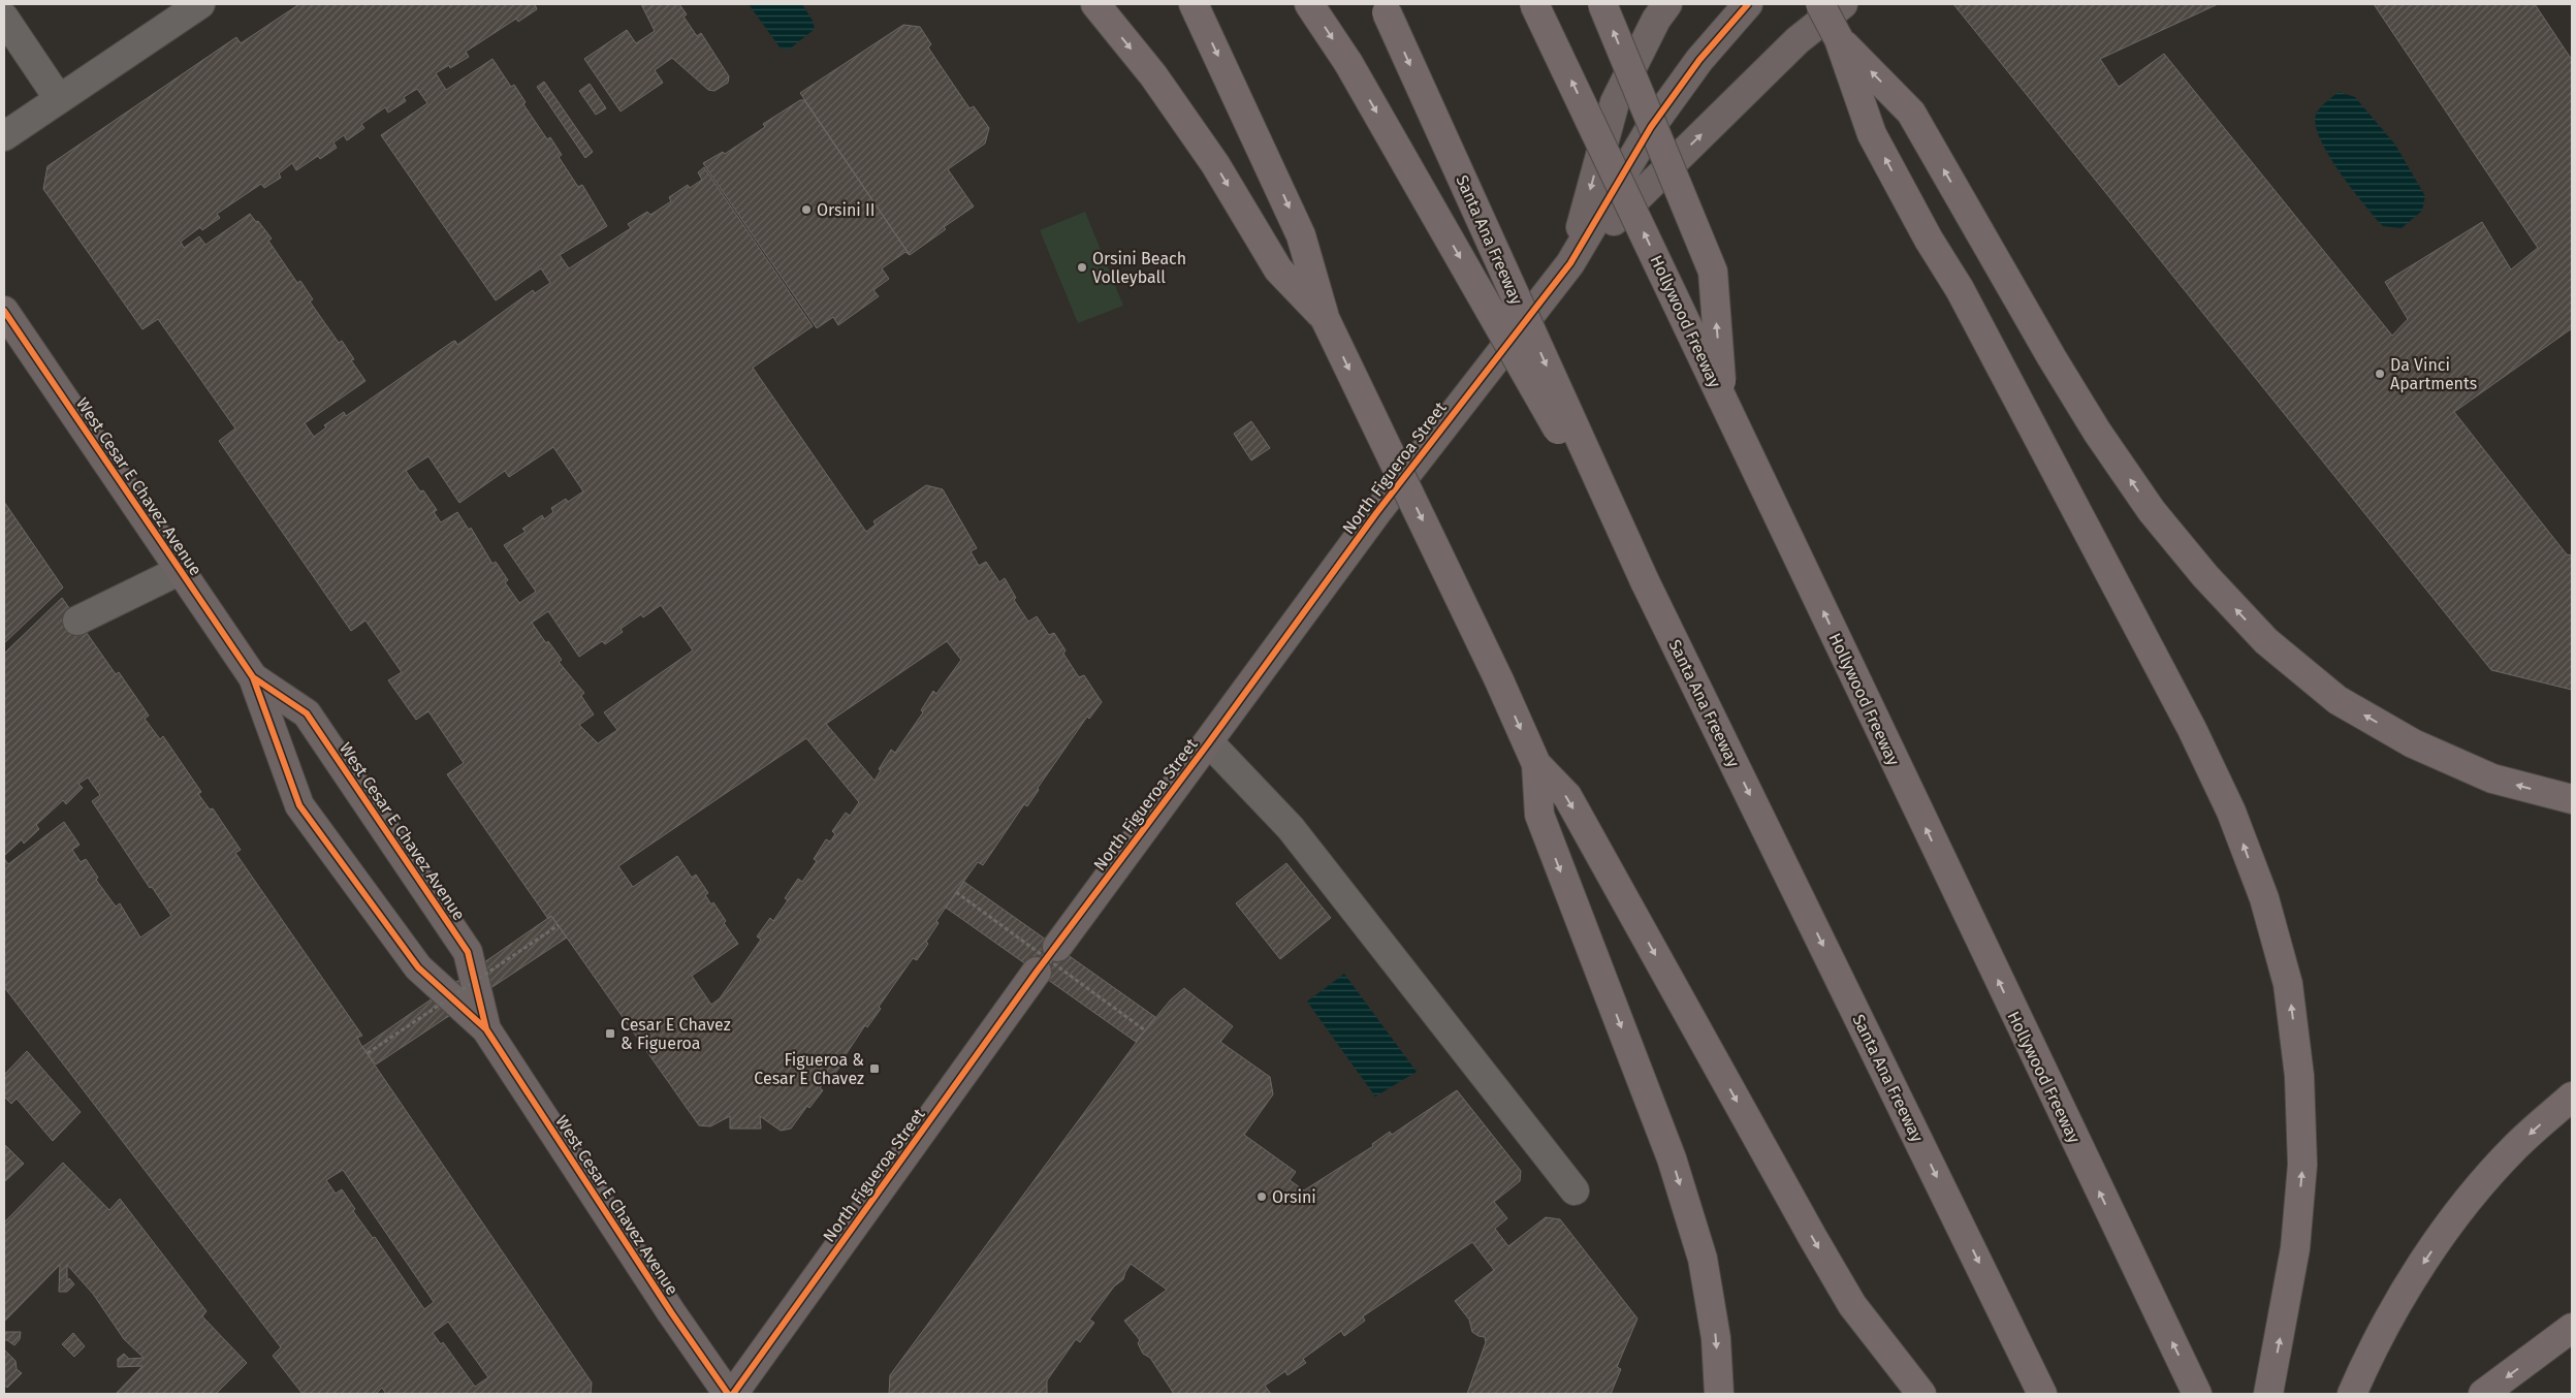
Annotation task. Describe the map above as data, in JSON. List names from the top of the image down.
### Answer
{
  "streets": {
    "highway": ["Santa Ana Freeway", "Hollywood Freeway"],
    "main road": ["North Figueroa Street", "West Cesar E Chavez Avenue"]
  },
  "places": {
    "other": [
      "Orsini II",
      "Orsini Beach Volleyball",
      "Da Vinci Apartments",
      "Orsini"
    ],
    "transit": ["Cesar E Chavez & Figueroa", "Figueroa & Cesar E Chavez"]
  }
}
